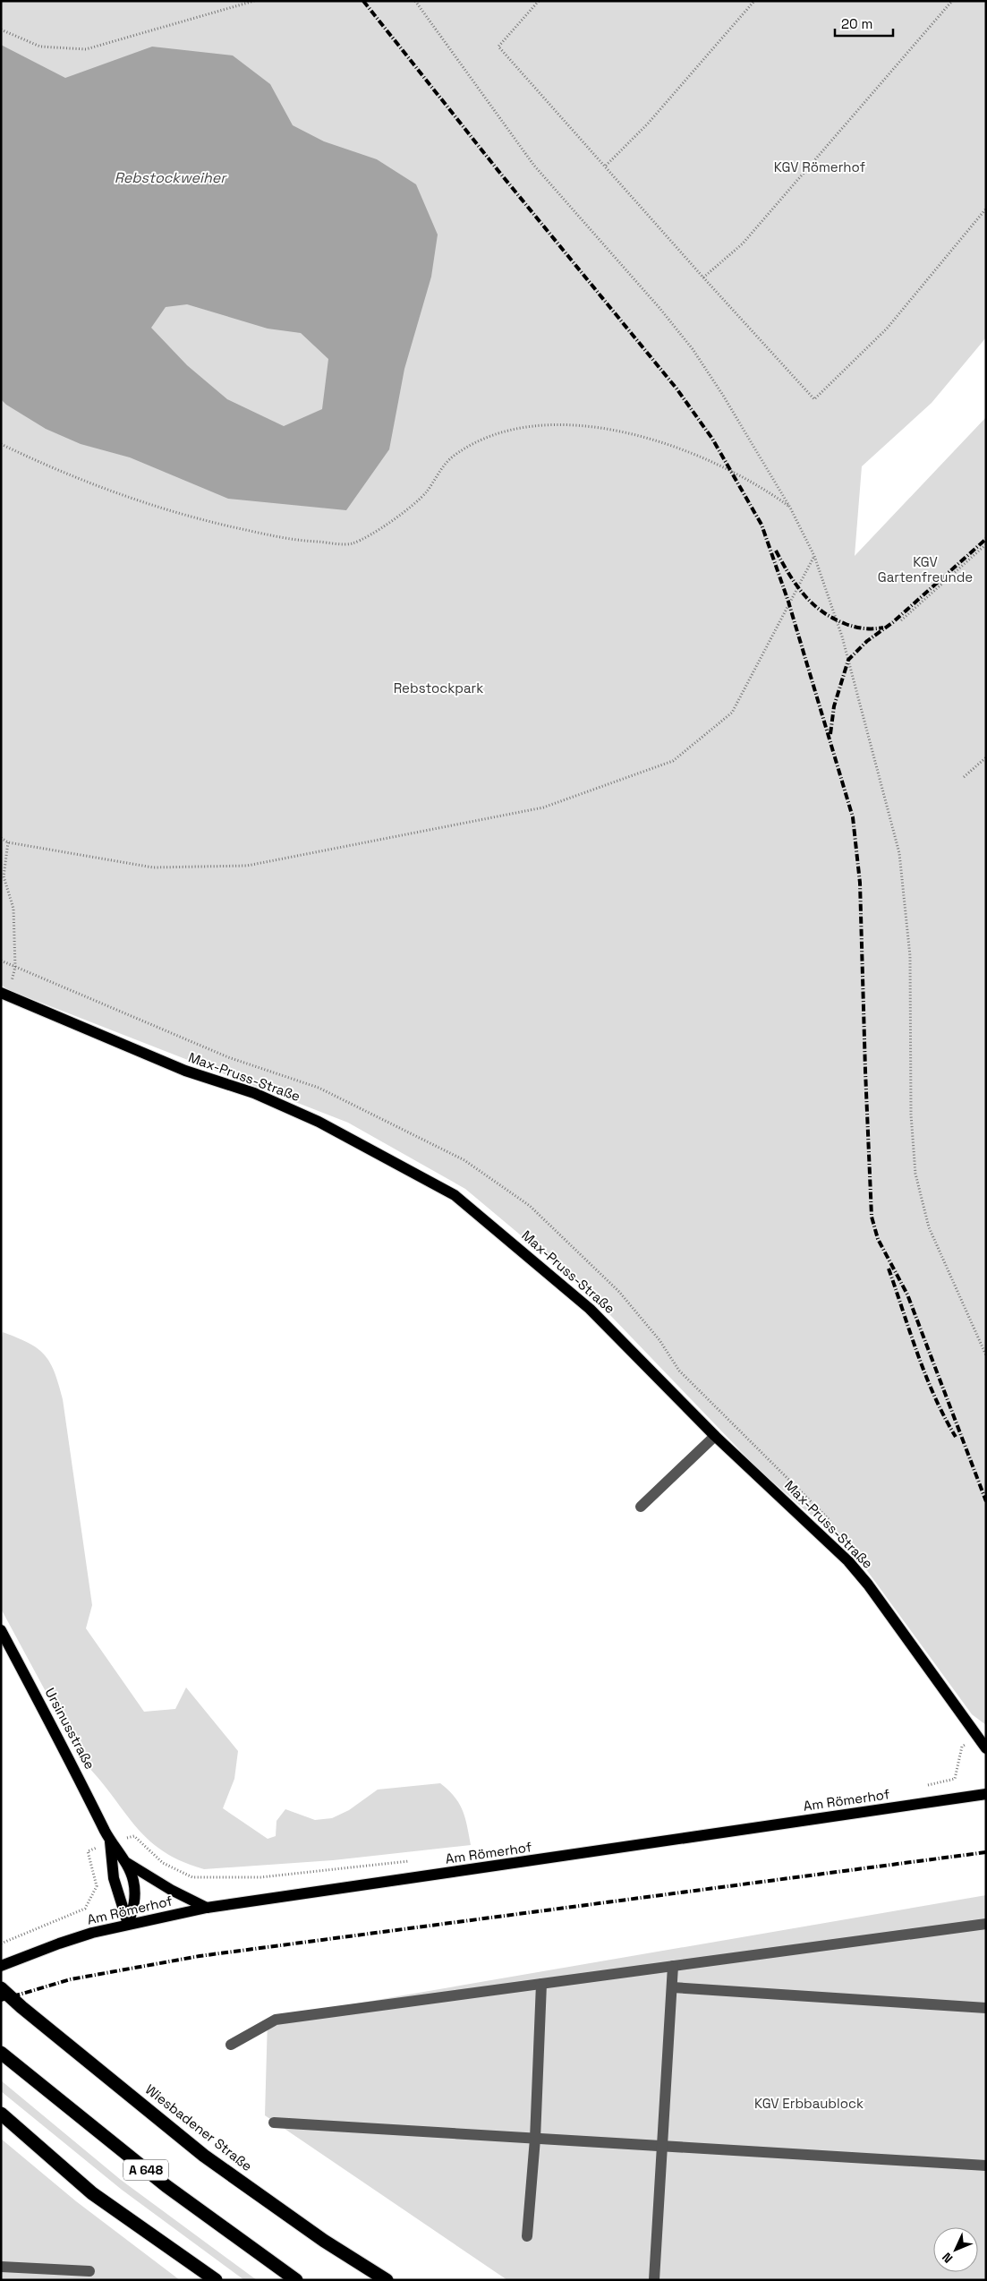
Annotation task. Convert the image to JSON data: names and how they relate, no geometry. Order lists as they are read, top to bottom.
{
  "streets": {
    "highway": ["Wiesbadener Straße", "A 648"],
    "main road": ["Max-Pruss-Straße", "Ursinusstraße", "Am Römerhof"]
  },
  "crossings": [
    ["Ursinusstraße", "Am Römerhof"]
  ],
  "water": ["Rebstockweiher"],
  "parks": [
    "KGV Römerhof",
    "KGV Gartenfreunde",
    "Rebstockpark",
    "KGV Erbbaublock"
  ],
  "scale_bar": "20 m",
  "north": "bottom left"
}
